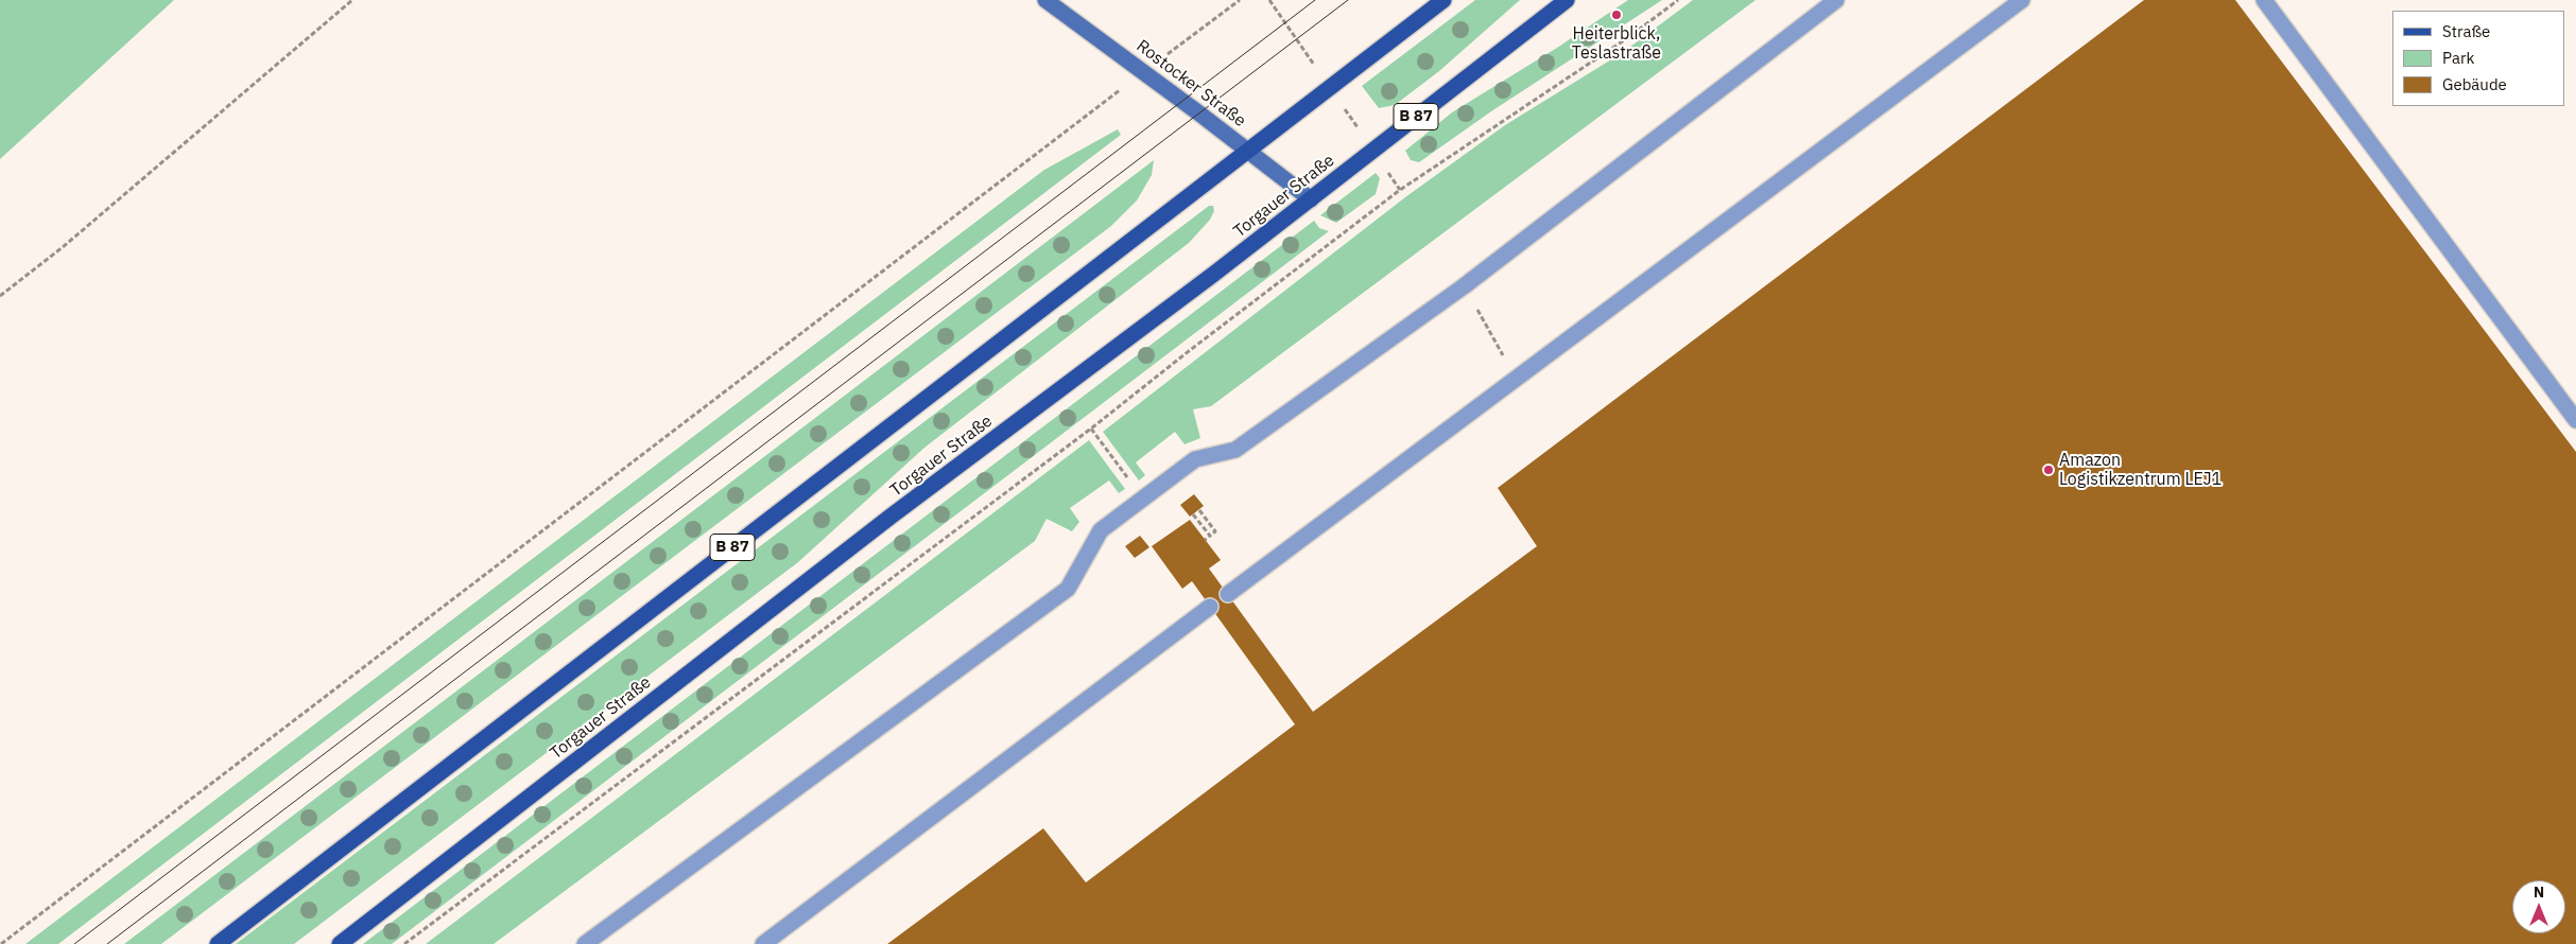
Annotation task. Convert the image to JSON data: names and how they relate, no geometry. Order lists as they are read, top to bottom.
{
  "streets": {
    "main road": ["Rostocker Straße", "B 87", "Torgauer Straße"]
  },
  "crossings": [
    ["Rostocker Straße", "B 87"],
    ["Rostocker Straße", "Torgauer Straße"]
  ],
  "places": ["Heiterblick, Teslastraße", "Amazon Logistikzentrum LEJ1"],
  "legend": ["Straße", "Park", "Gebäude"],
  "north": "top"
}
